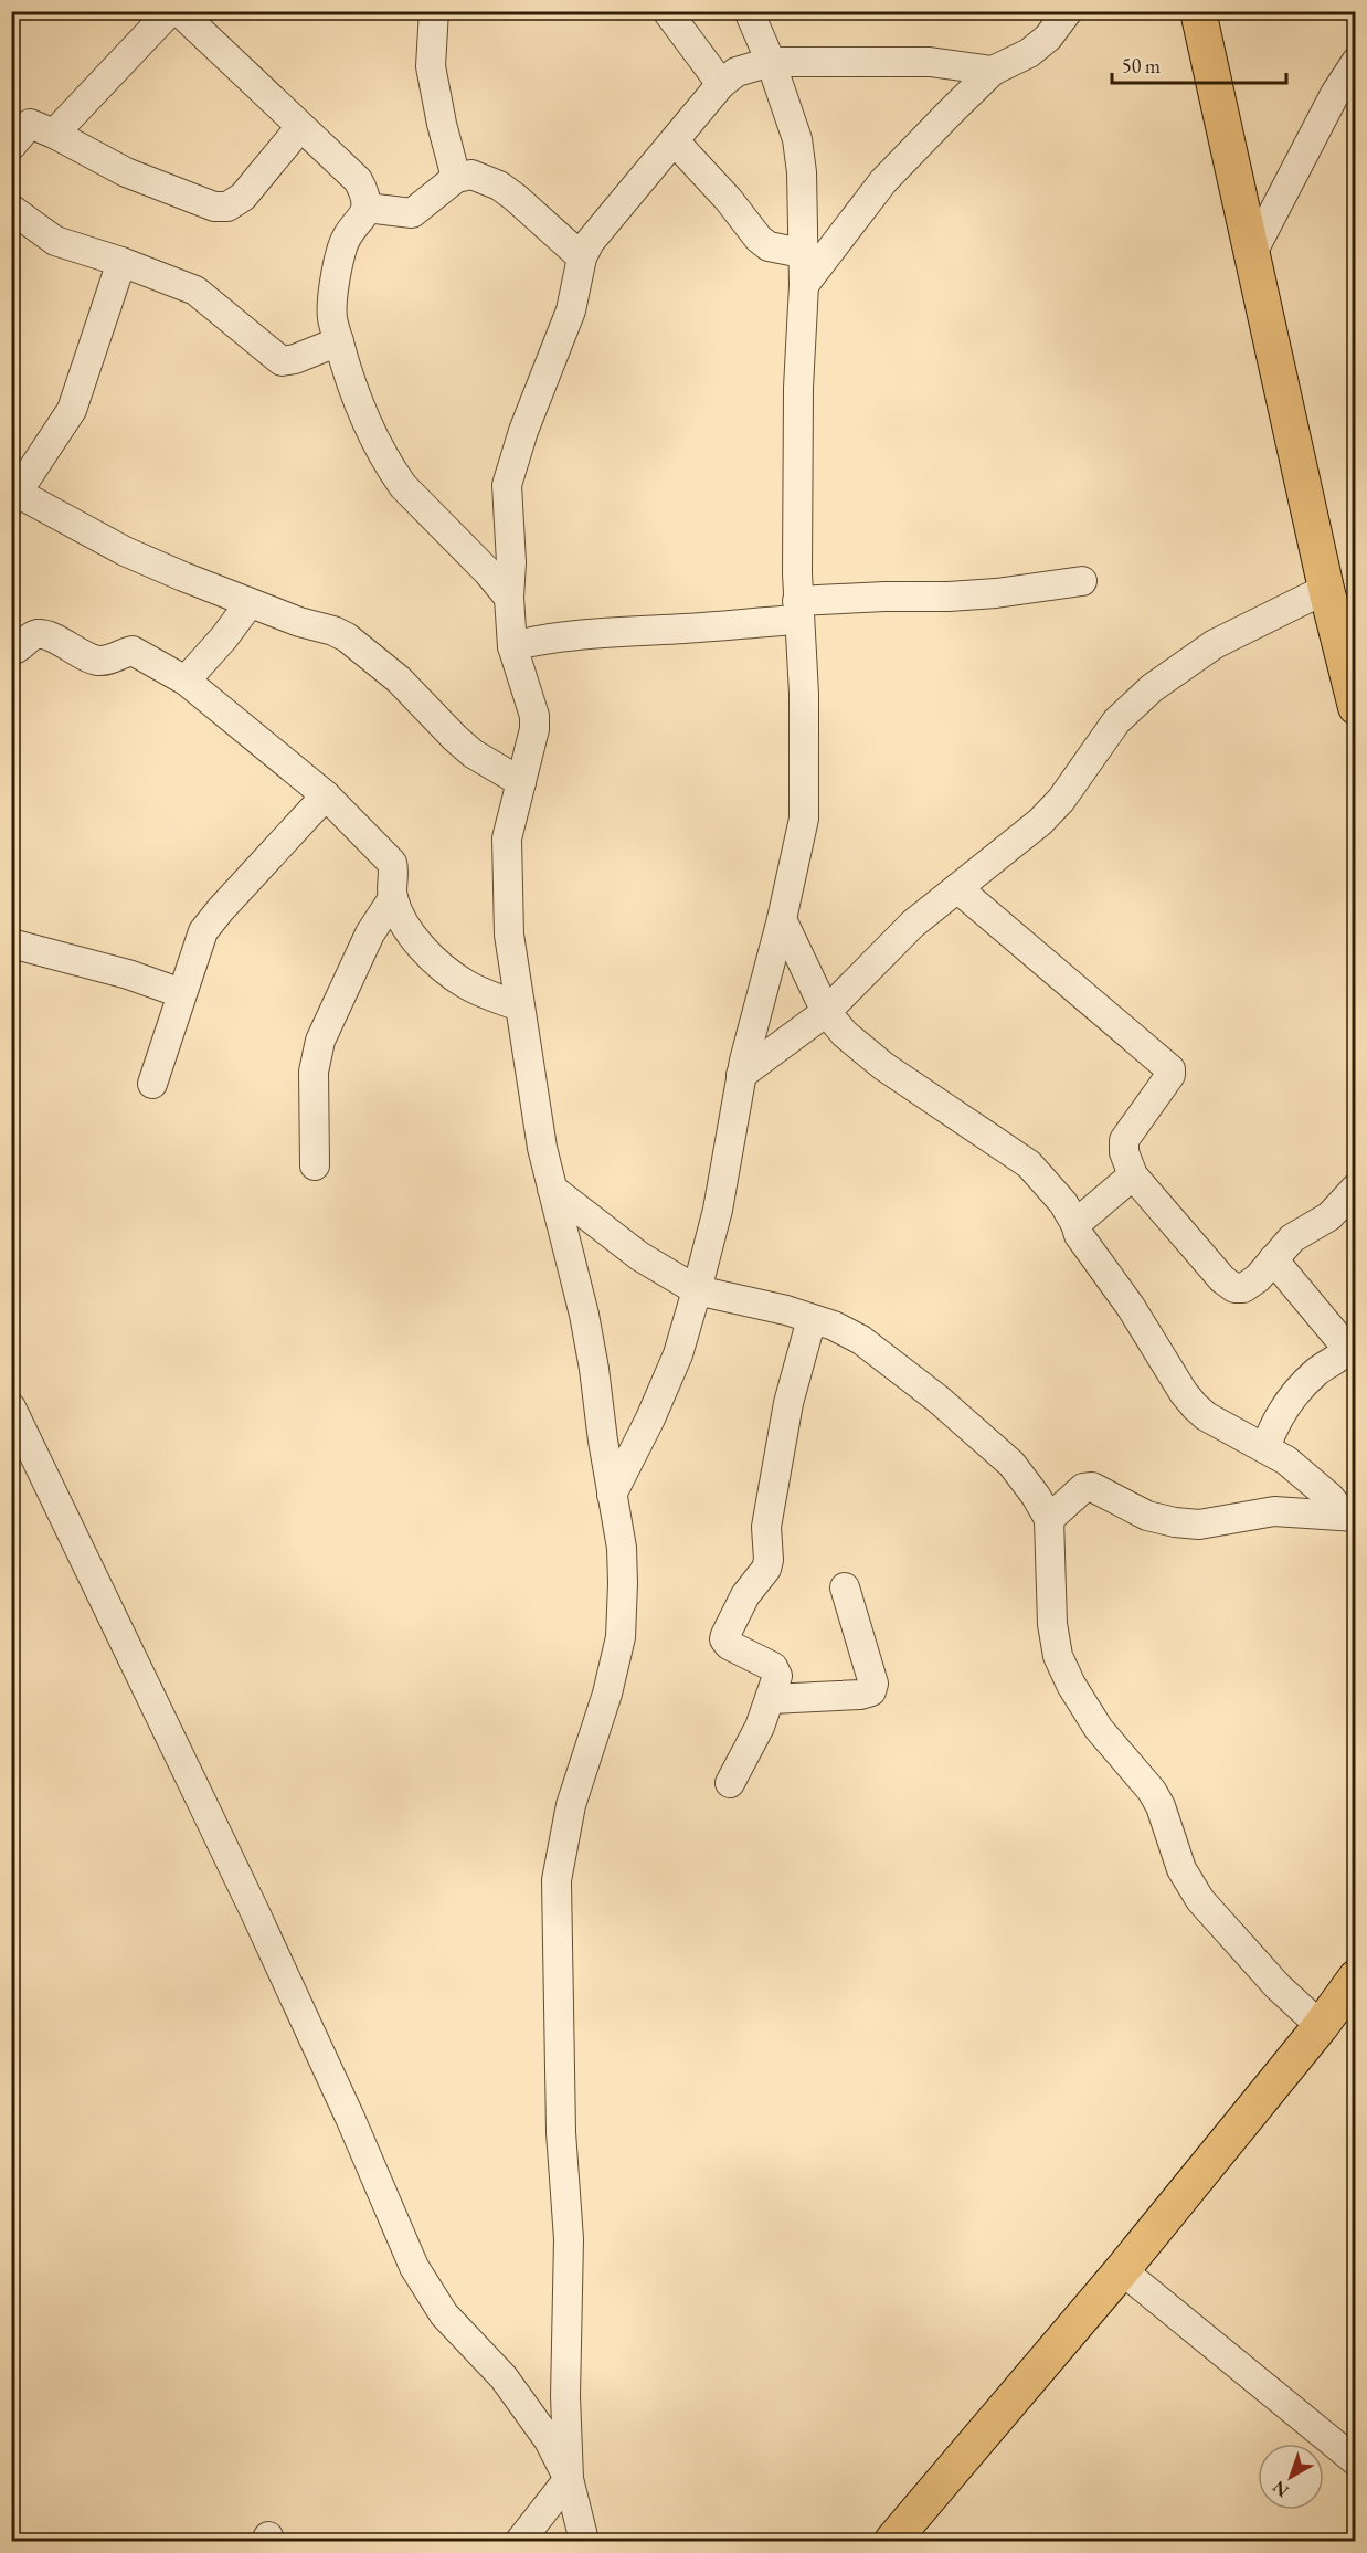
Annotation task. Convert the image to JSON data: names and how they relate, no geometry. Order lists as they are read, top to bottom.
{
  "scale_bar": "50 m",
  "north": "bottom left"
}
